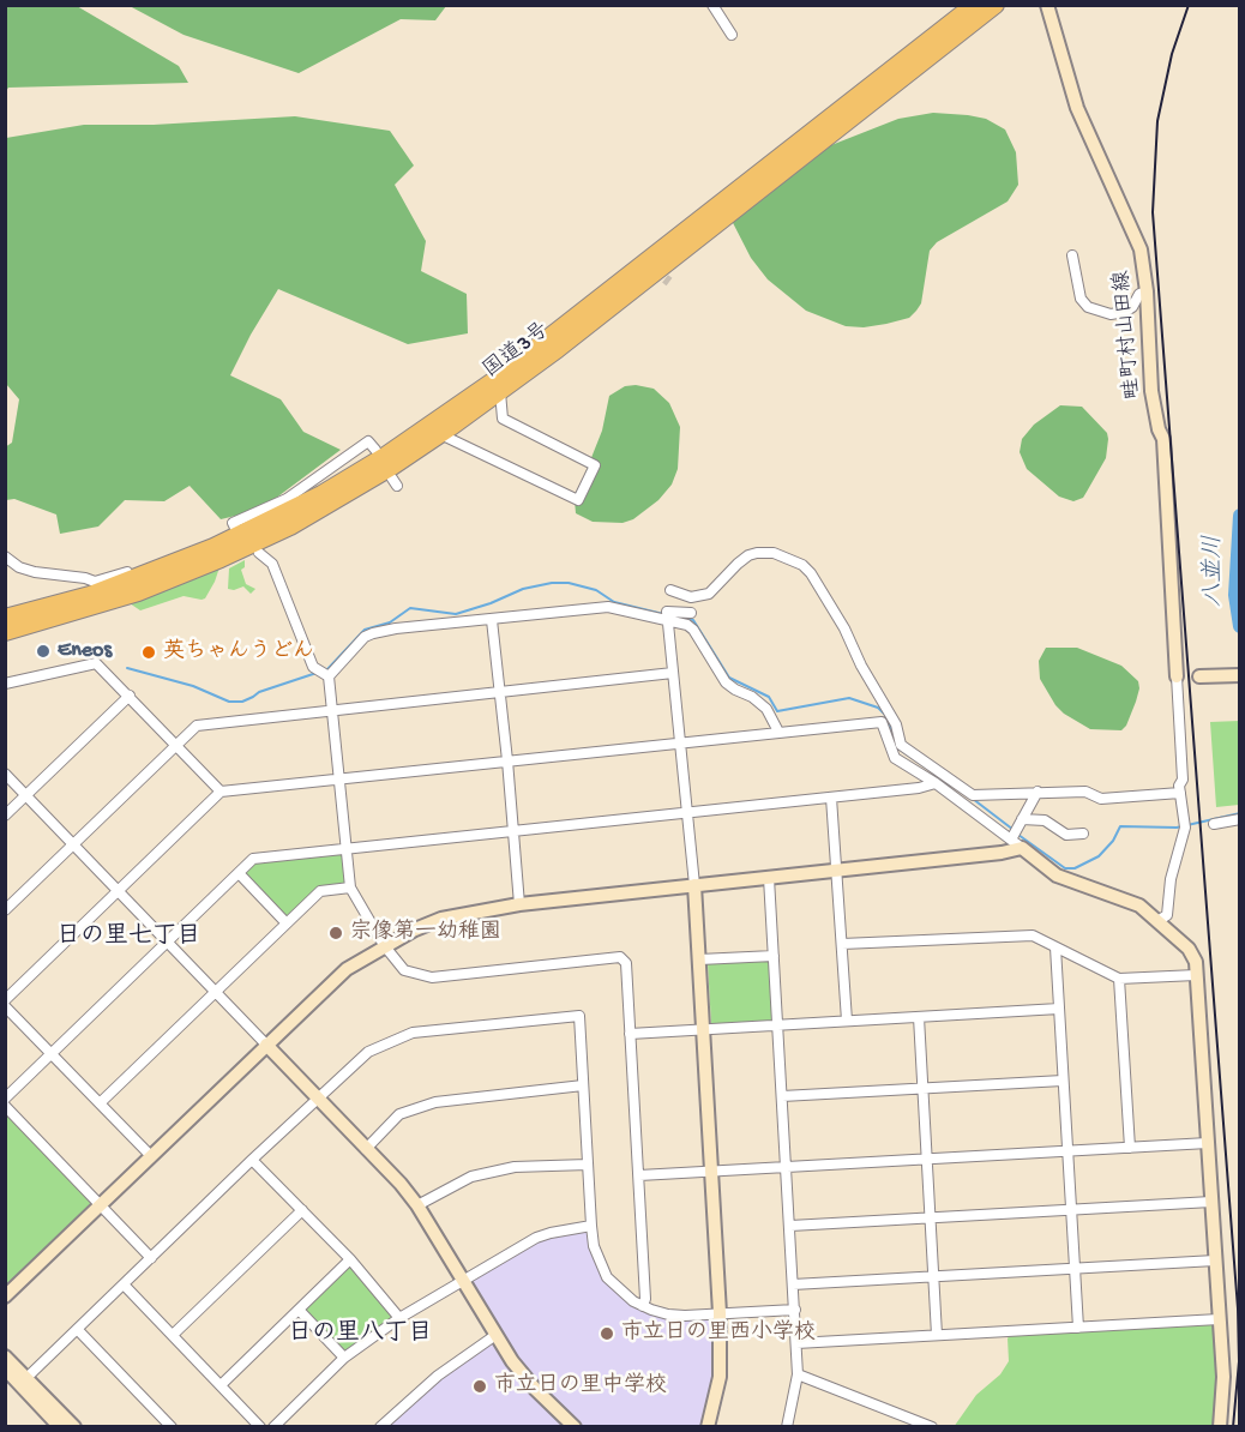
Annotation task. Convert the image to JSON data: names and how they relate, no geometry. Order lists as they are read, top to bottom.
{
  "streets": {
    "highway": ["国道3号"],
    "street": ["畦町村山田線"]
  },
  "districts": ["日の里七丁目", "日の里八丁目"],
  "water": ["八並川"],
  "places": [
    "Eneos",
    "英ちゃんうどん",
    "宗像第一幼稚園",
    "市立日の里西小学校",
    "市立日の里中学校"
  ]
}
